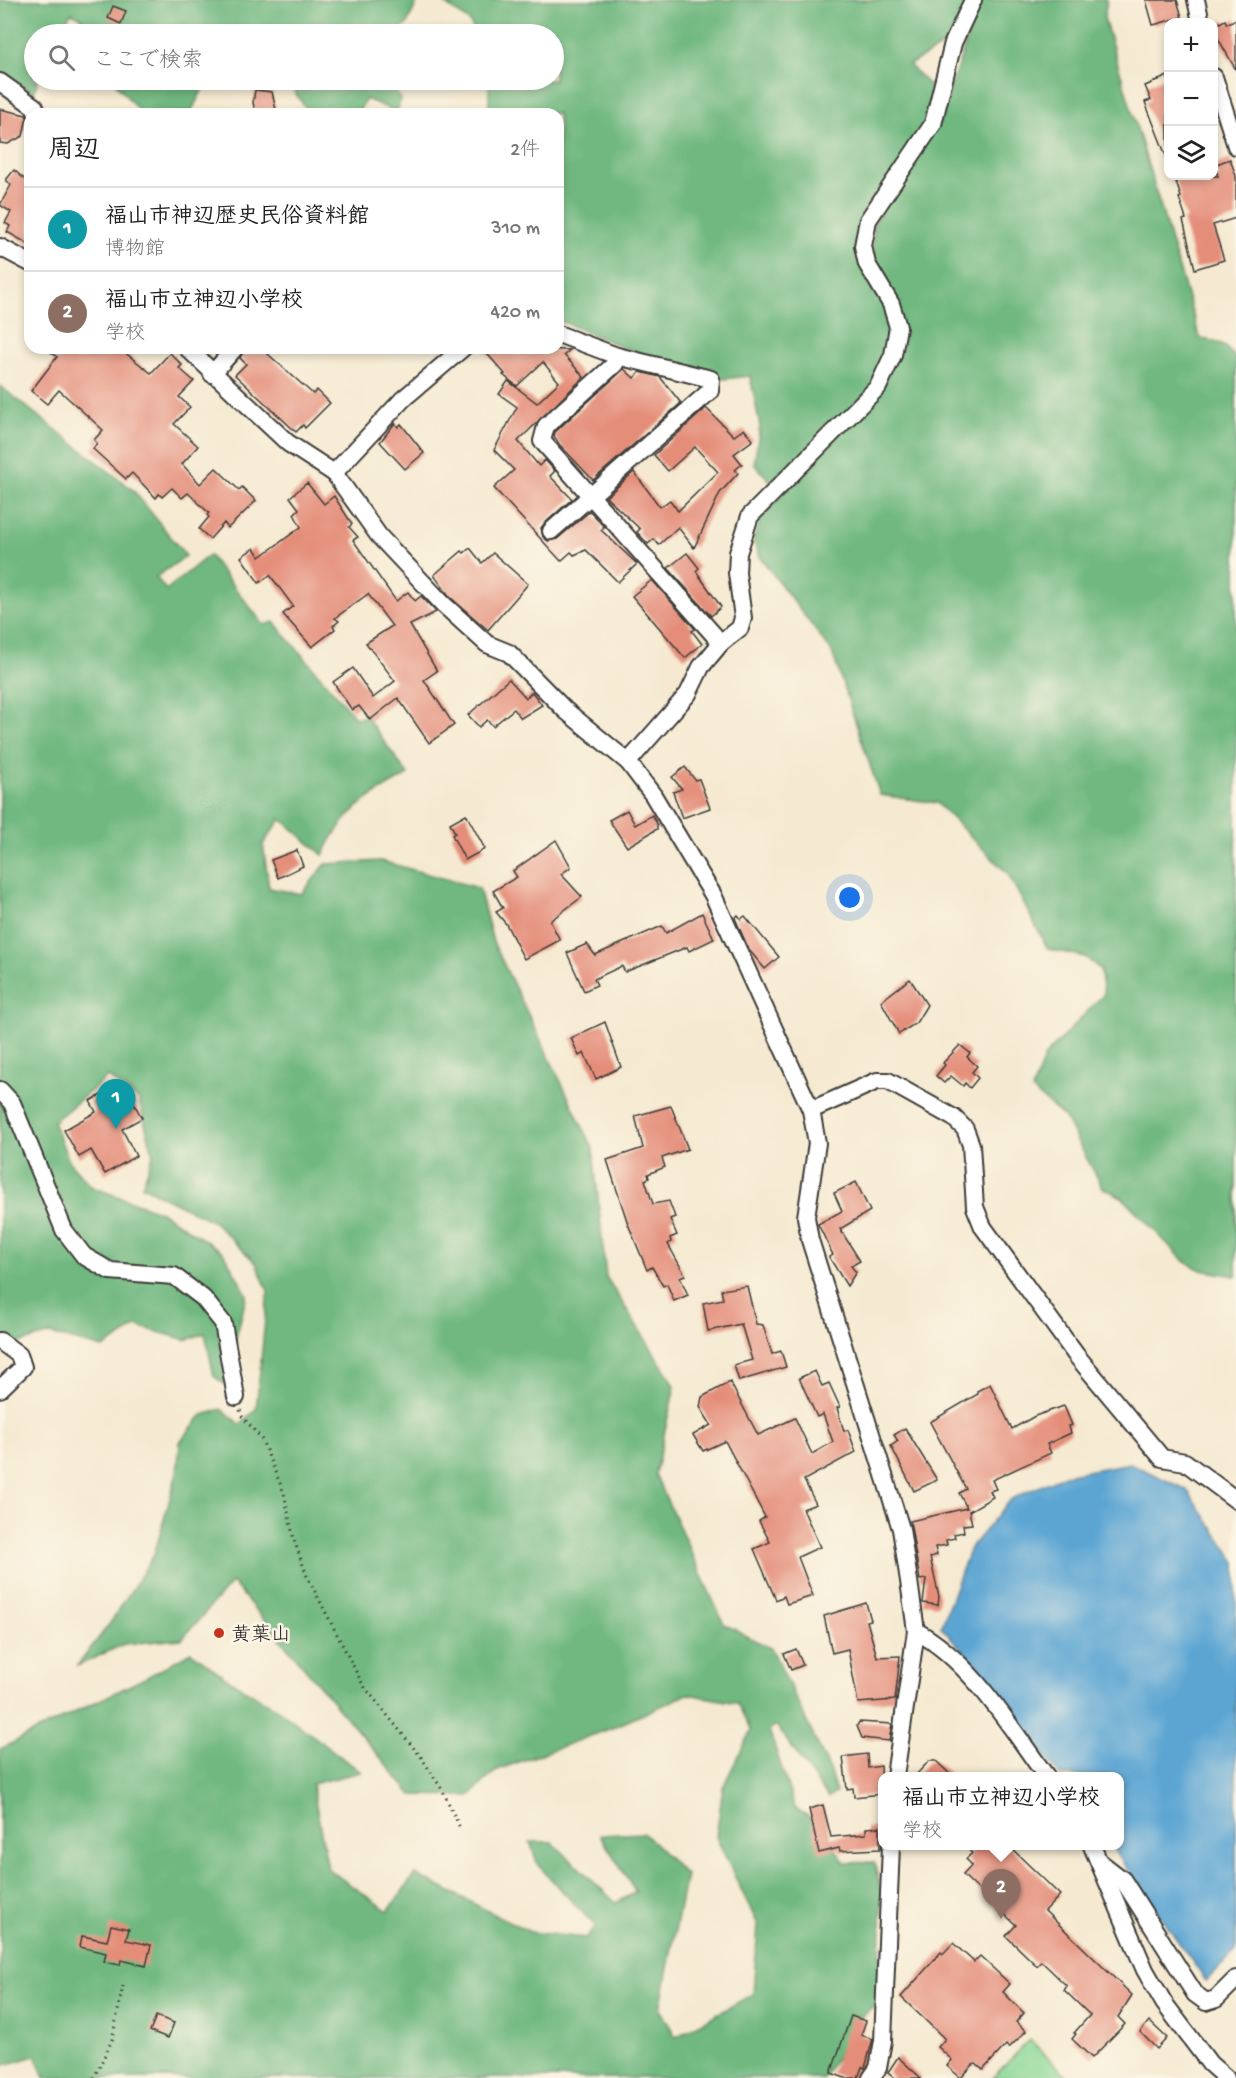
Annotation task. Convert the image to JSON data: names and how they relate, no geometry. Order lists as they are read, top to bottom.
{
  "places": ["黄葉山"],
  "page": {
    "map_buttons": ["+", "−"],
    "search": "ここで検索",
    "heading": ["周辺", "2件"],
    "list": [
      {
        "mark": "1",
        "name": "福山市神辺歴史民俗資料館",
        "note": "博物館",
        "value": "310 m"
      },
      {
        "mark": "2",
        "name": "福山市立神辺小学校",
        "note": "学校",
        "value": "420 m"
      }
    ],
    "pins": ["1", "2"],
    "popup": ["福山市立神辺小学校", "学校"]
  }
}
